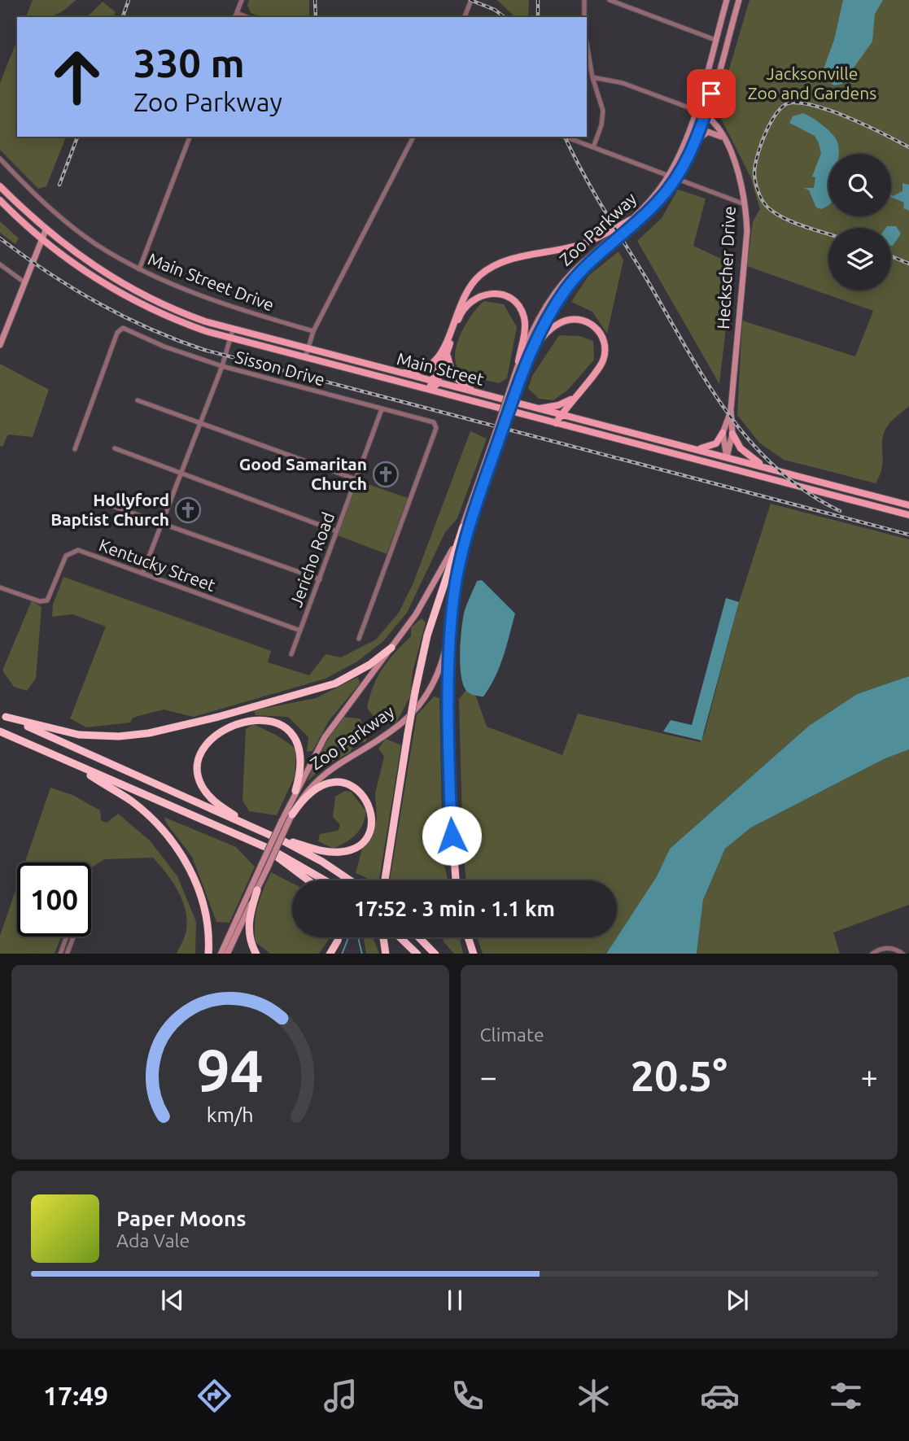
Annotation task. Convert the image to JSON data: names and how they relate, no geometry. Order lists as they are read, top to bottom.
{
  "streets": {
    "main road": ["Zoo Parkway", "Heckscher Drive", "Main Street"],
    "street": [
      "Main Street Drive",
      "Sisson Drive",
      "Jericho Road",
      "Kentucky Street"
    ]
  },
  "crossings": [
    ["Zoo Parkway", "Heckscher Drive"],
    ["Heckscher Drive", "Main Street"],
    ["Sisson Drive", "Jericho Road"],
    ["Jericho Road", "Kentucky Street"]
  ],
  "parks": ["Jacksonville Zoo and Gardens"],
  "places": {
    "church": ["Good Samaritan Church", "Hollyford Baptist Church"]
  },
  "page": {
    "turn": ["330 m", "Zoo Parkway"],
    "limit": "100",
    "trip": "17:52 · 3 min · 1.1 km",
    "tile": "Climate",
    "heat": ["−", "20.5°", "+"],
    "song": ["Paper Moons", "Ada Vale"],
    "tabs": "17:49",
    "gauge": ["94", "km/h"]
  }
}
